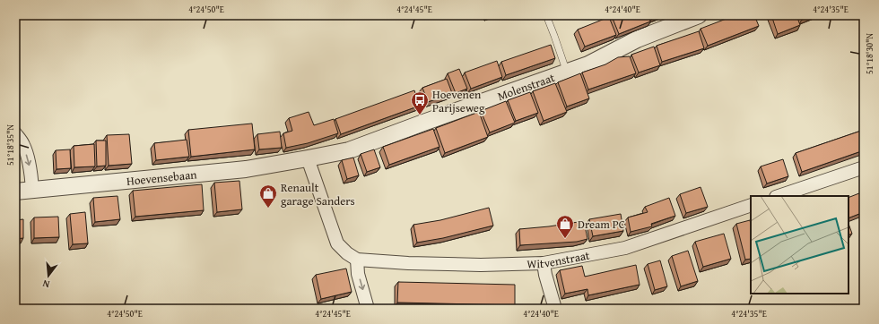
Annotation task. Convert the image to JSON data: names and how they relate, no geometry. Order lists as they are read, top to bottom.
{
  "streets": {
    "street": ["Molenstraat", "Hoevensebaan", "Witvenstraat"]
  },
  "crossings": [
    ["Molenstraat", "Hoevensebaan"]
  ],
  "places": {
    "bus stop": ["Hoevenen Parijseweg"],
    "shop": ["Renault garage Sanders", "Dream PC"]
  },
  "north": "bottom",
  "coordinates": [
    "4°24'50\"E",
    "4°24'45\"E",
    "4°24'40\"E",
    "4°24'35\"E",
    "51°18'30\"N",
    "51°18'35\"N"
  ]
}
